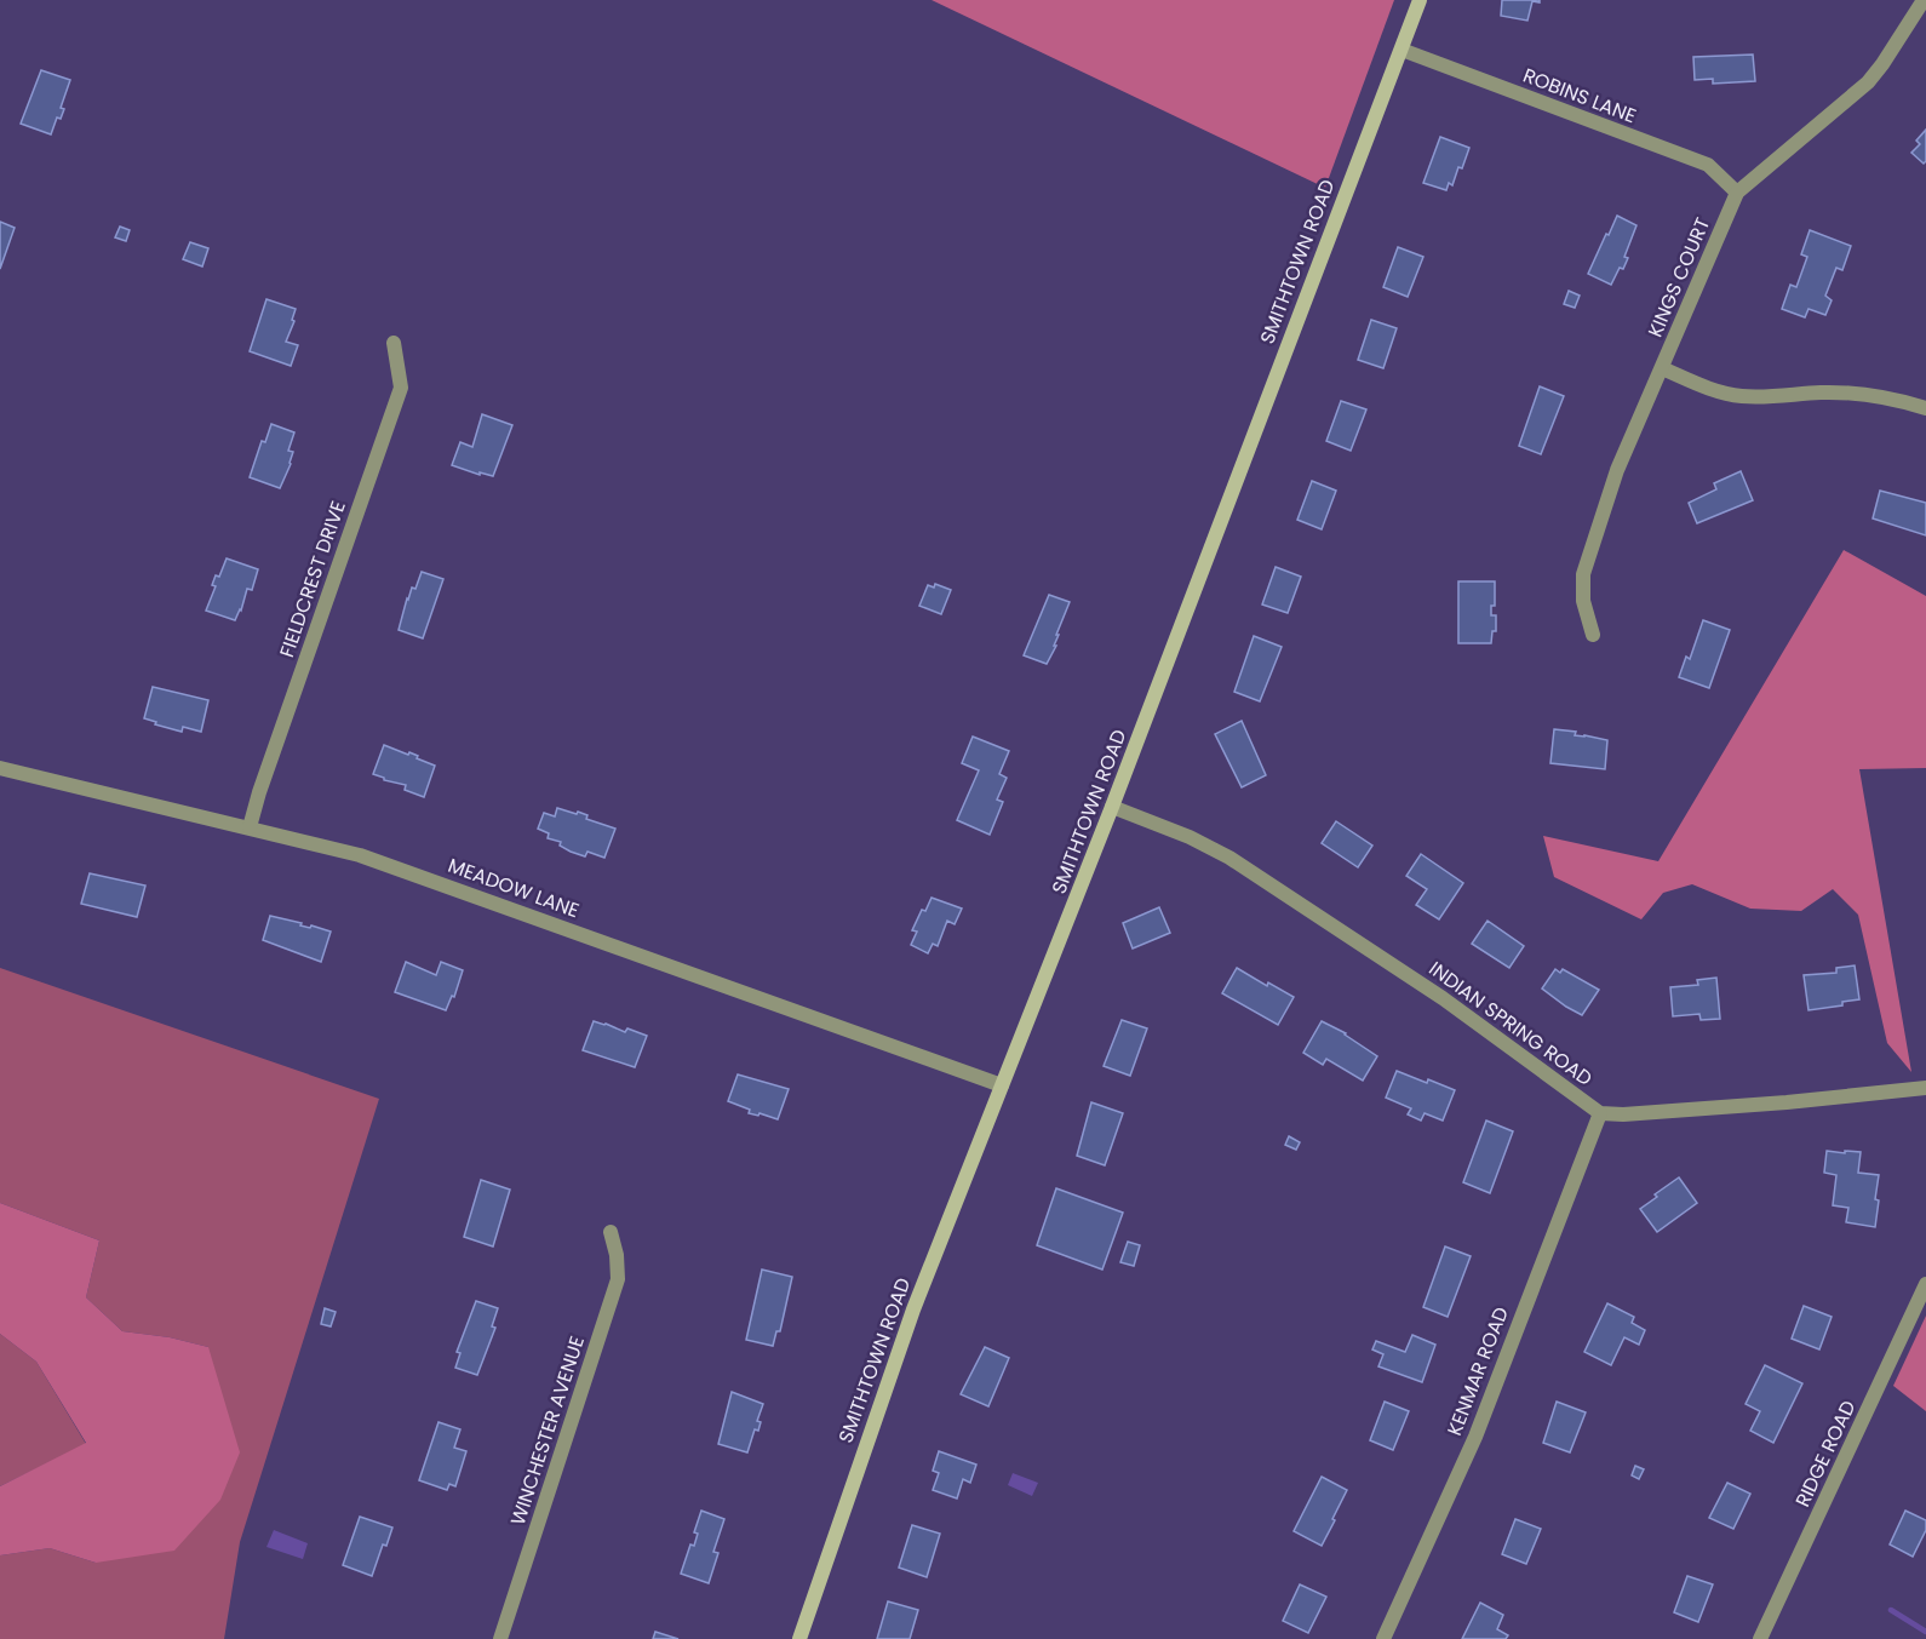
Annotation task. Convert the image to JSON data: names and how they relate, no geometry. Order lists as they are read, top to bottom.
{
  "streets": {
    "street": [
      "ROBINS LANE",
      "SMITHTOWN ROAD",
      "KINGS COURT",
      "FIELDCREST DRIVE",
      "MEADOW LANE",
      "INDIAN SPRING ROAD",
      "KENMAR ROAD",
      "WINCHESTER AVENUE",
      "RIDGE ROAD"
    ]
  },
  "crossings": [
    ["ROBINS LANE", "SMITHTOWN ROAD"],
    ["ROBINS LANE", "KINGS COURT"],
    ["SMITHTOWN ROAD", "MEADOW LANE"],
    ["SMITHTOWN ROAD", "INDIAN SPRING ROAD"],
    ["FIELDCREST DRIVE", "MEADOW LANE"],
    ["INDIAN SPRING ROAD", "KENMAR ROAD"]
  ]
}
